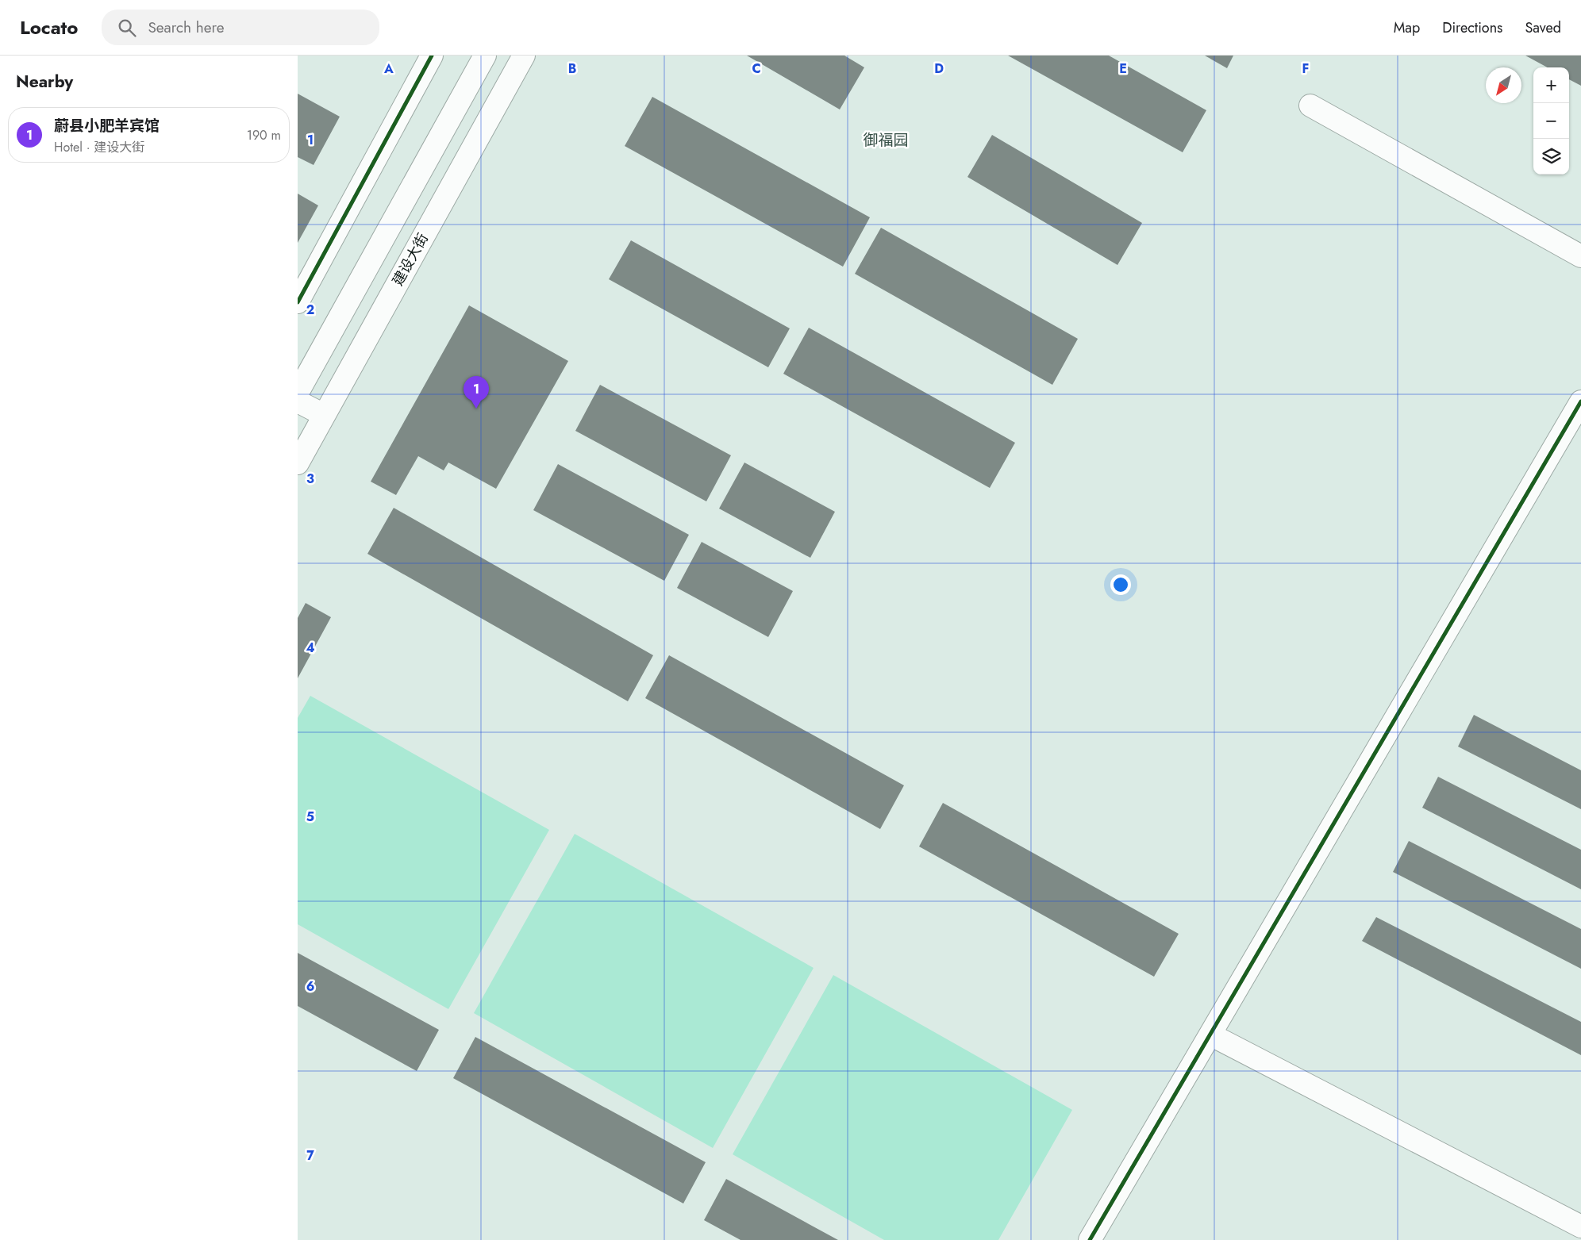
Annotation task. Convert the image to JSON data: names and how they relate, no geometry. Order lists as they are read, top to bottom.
{
  "streets": {
    "street": ["建设大街"]
  },
  "districts": ["御福园"],
  "north": "bottom left",
  "page": {
    "header": "Locato",
    "search": "Search here",
    "nav": ["Map", "Directions", "Saved"],
    "heading": "Nearby",
    "map_buttons": ["+", "−"],
    "list": [
      {
        "mark": "1",
        "name": "蔚县小肥羊宾馆",
        "note": "Hotel · 建设大街",
        "value": "190 m"
      }
    ],
    "pins": "1"
  },
  "grid": {
    "columns": [
      "A",
      "B",
      "C",
      "D",
      "E",
      "F"
    ],
    "rows": [
      "1",
      "2",
      "3",
      "4",
      "5",
      "6",
      "7"
    ]
  }
}
